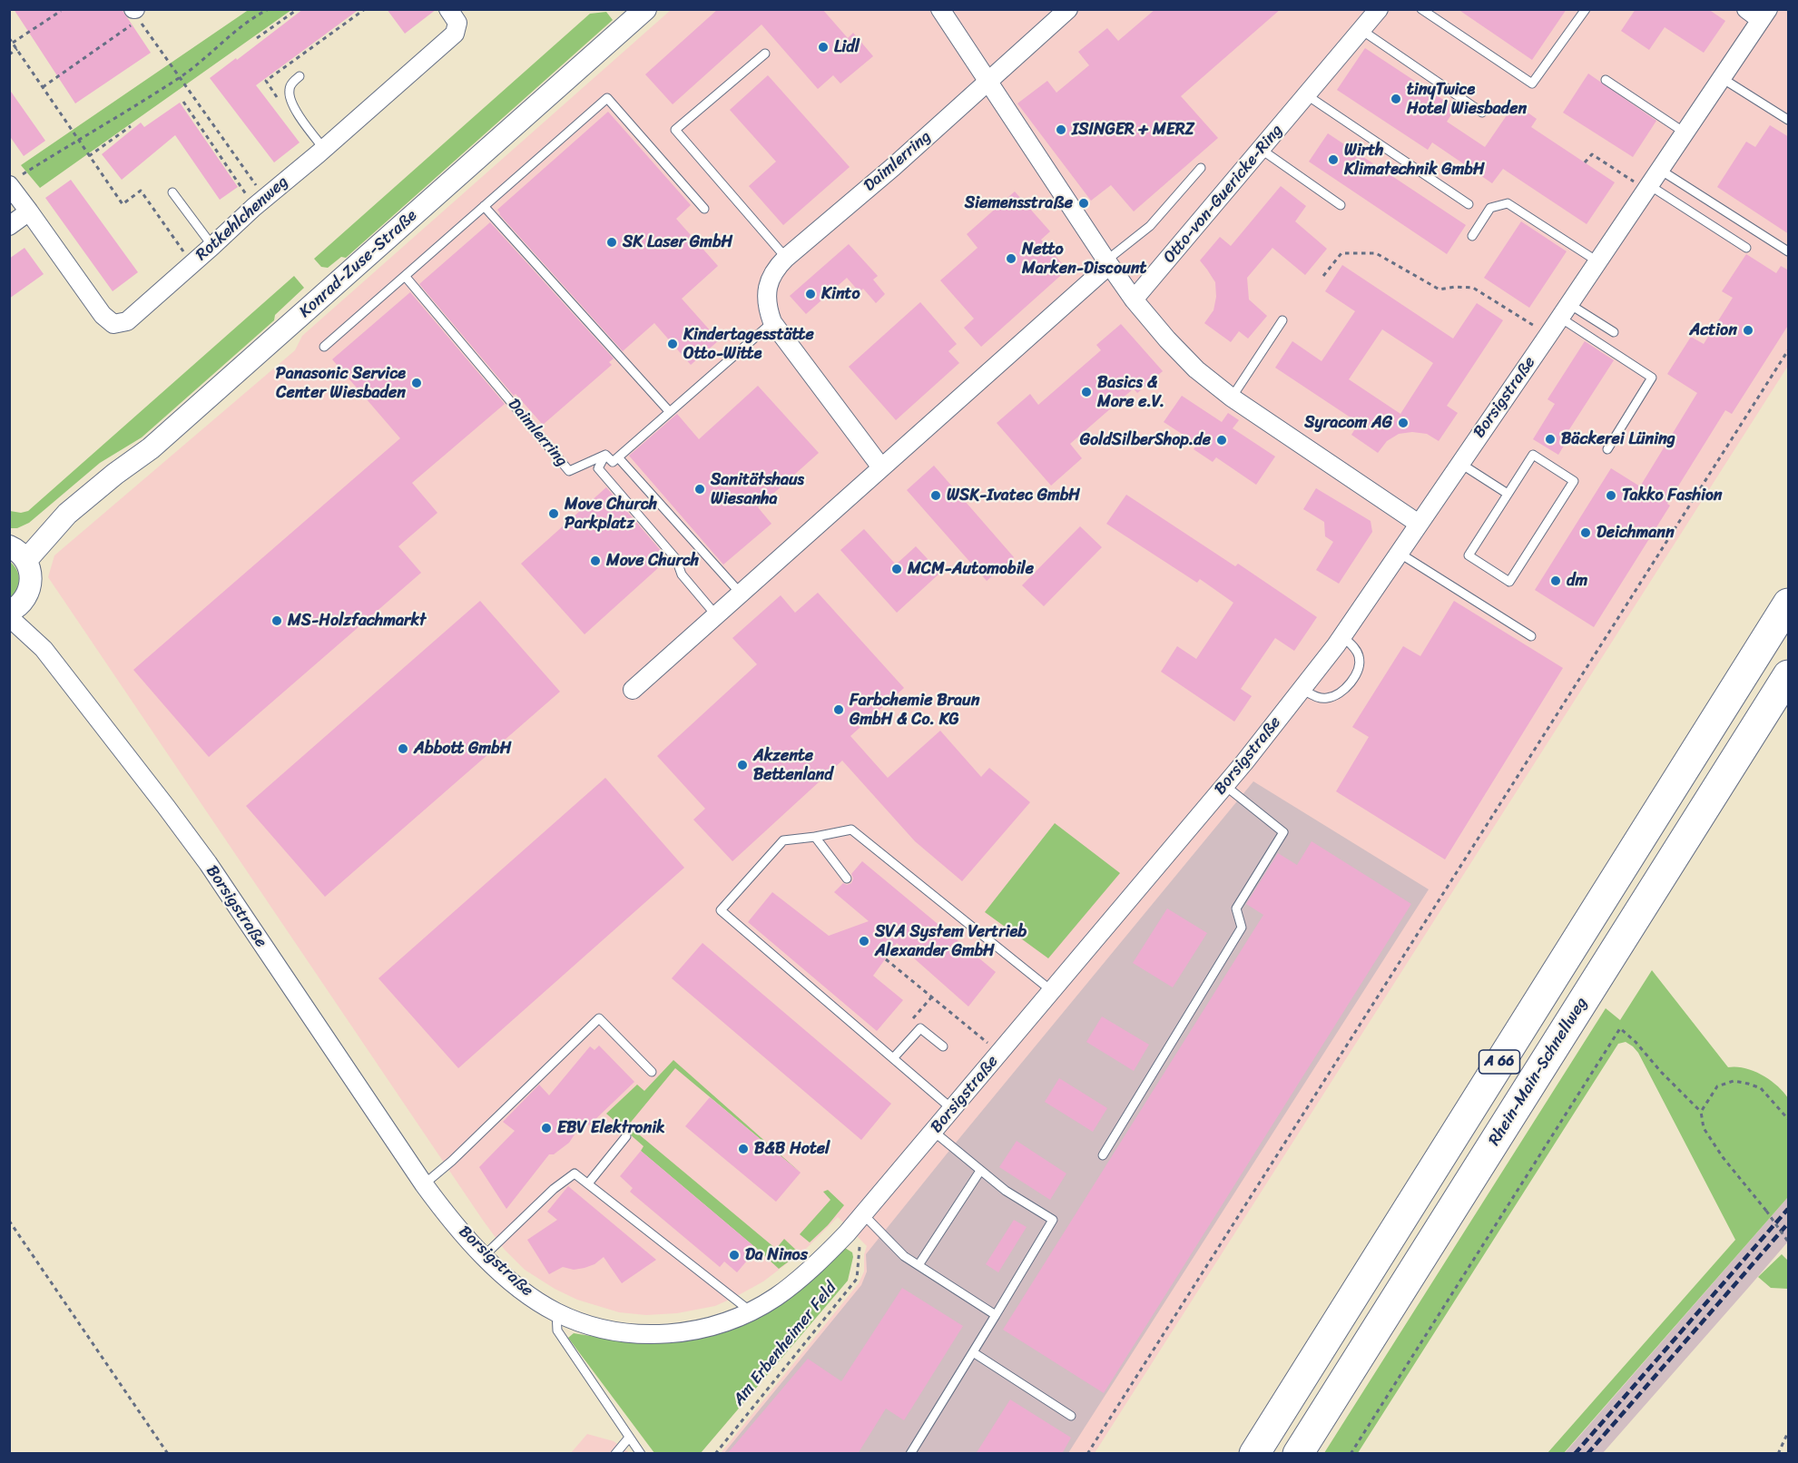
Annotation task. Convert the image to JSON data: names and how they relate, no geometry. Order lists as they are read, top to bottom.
{
  "streets": {
    "highway": ["A 66", "Rhein-Main-Schnellweg"],
    "street": [
      "Daimlerring",
      "Otto-von-Guericke-Ring",
      "Rotkehlchenweg",
      "Konrad-Zuse-Straße",
      "Borsigstraße"
    ],
    "path": ["Am Erbenheimer Feld"]
  },
  "places": [
    "Lidl",
    "tinyTwice Hotel Wiesbaden",
    "ISINGER + MERZ",
    "Wirth Klimatechnik GmbH",
    "Siemensstraße",
    "SK Laser GmbH",
    "Netto Marken-Discount",
    "Kinto",
    "Action",
    "Kindertagesstätte Otto-Witte",
    "Panasonic Service Center Wiesbaden",
    "Basics & More e.V.",
    "Syracom AG",
    "Bäckerei Lüning",
    "GoldSilberShop.de",
    "Sanitätshaus Wiesanha",
    "WSK-Ivatec GmbH",
    "Takko Fashion",
    "Move Church Parkplatz",
    "Deichmann",
    "Move Church",
    "MCM-Automobile",
    "dm",
    "MS-Holzfachmarkt",
    "Farbchemie Braun GmbH & Co. KG",
    "Abbott GmbH",
    "Akzente Bettenland",
    "SVA System Vertrieb Alexander GmbH",
    "EBV Elektronik",
    "B&B Hotel",
    "Da Ninos"
  ]
}
